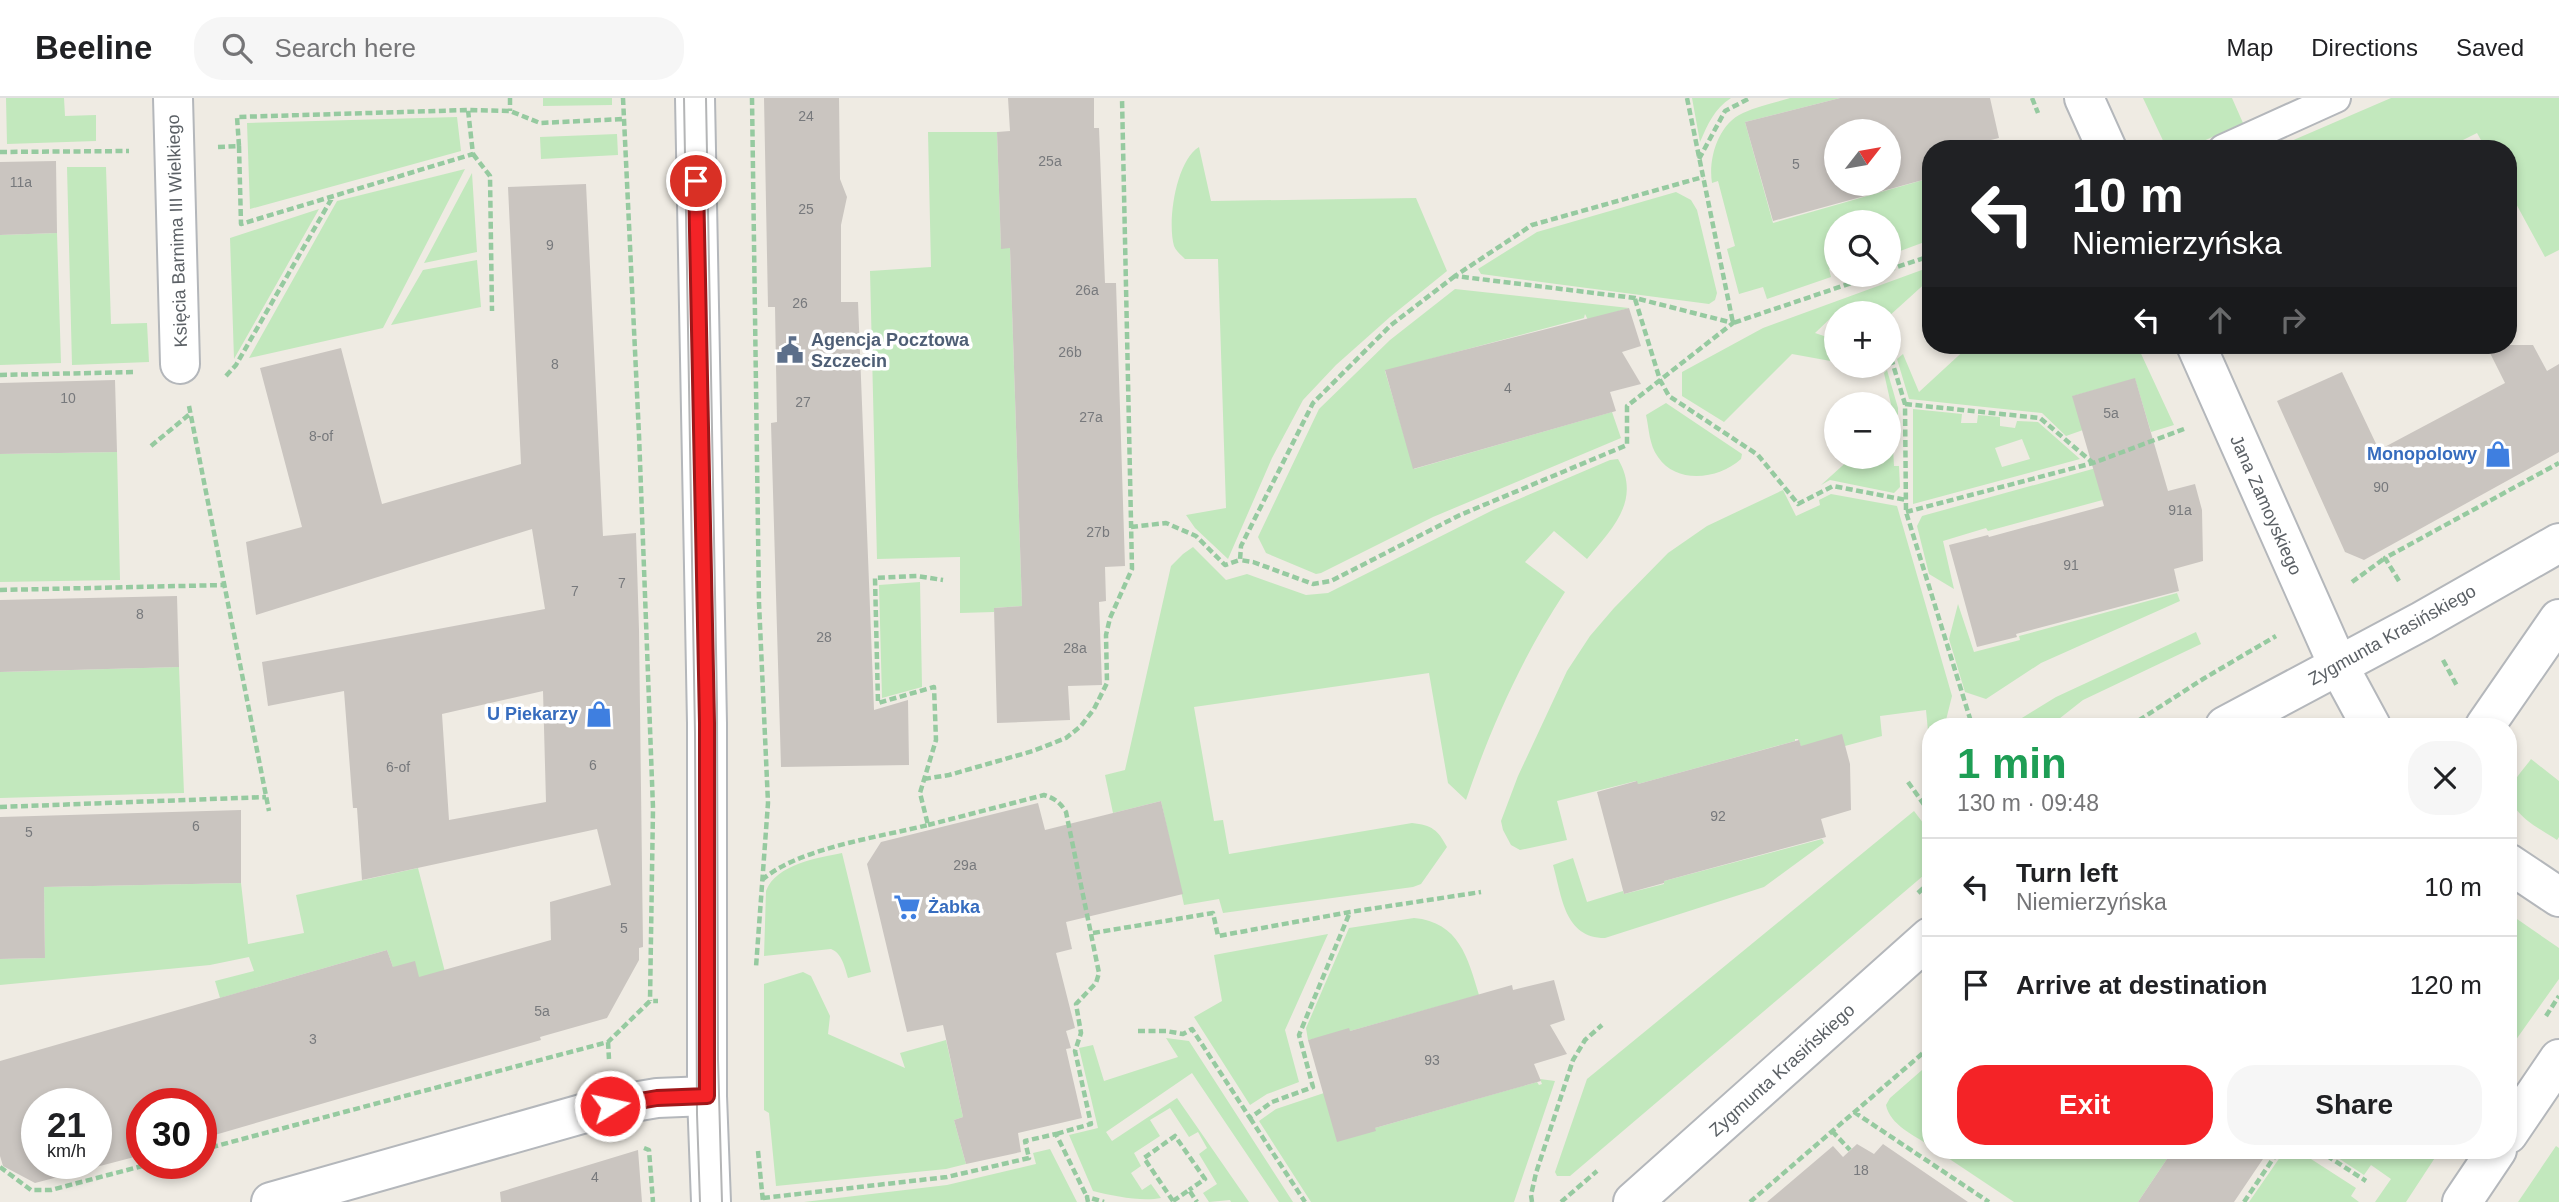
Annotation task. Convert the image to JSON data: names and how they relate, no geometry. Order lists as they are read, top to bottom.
{
  "streets": {
    "street": ["Księcia Barnima III Wielkiego", "Jana Zamoyskiego", "Zygmunta Krasińskiego"]
  },
  "crossings": [
    ["Jana Zamoyskiego", "Zygmunta Krasińskiego"]
  ],
  "places": {
    "public building": ["Agencja Pocztowa Szczecin"],
    "shop": ["Monopolowy", "U Piekarzy"],
    "supermarket": ["Żabka"]
  },
  "house_numbers": [
    "24",
    "25a",
    "5",
    "11a",
    "25",
    "9",
    "26a",
    "26",
    "26b",
    "8",
    "4",
    "10",
    "27",
    "5a",
    "27a",
    "8-of",
    "90",
    "91a",
    "27b",
    "91",
    "7",
    "7",
    "8",
    "28",
    "28a",
    "6",
    "6-of",
    "92",
    "6",
    "5",
    "29a",
    "5",
    "5a",
    "3",
    "93",
    "18",
    "4"
  ],
  "north": "top right",
  "page": {
    "header": "Beeline",
    "search": "Search here",
    "nav": ["Map", "Directions", "Saved"],
    "map_buttons": ["+", "−"],
    "turn": ["10 m", "Niemierzyńska"],
    "heading": ["1 min", "130 m · 09:48"],
    "list": [
      {
        "name": "Turn left",
        "note": "Niemierzyńska",
        "value": "10 m"
      },
      {
        "name": "Arrive at destination",
        "value": "120 m"
      }
    ],
    "buttons": ["Exit", "Share"],
    "speed": "21 km/h",
    "limit": "30"
  }
}
